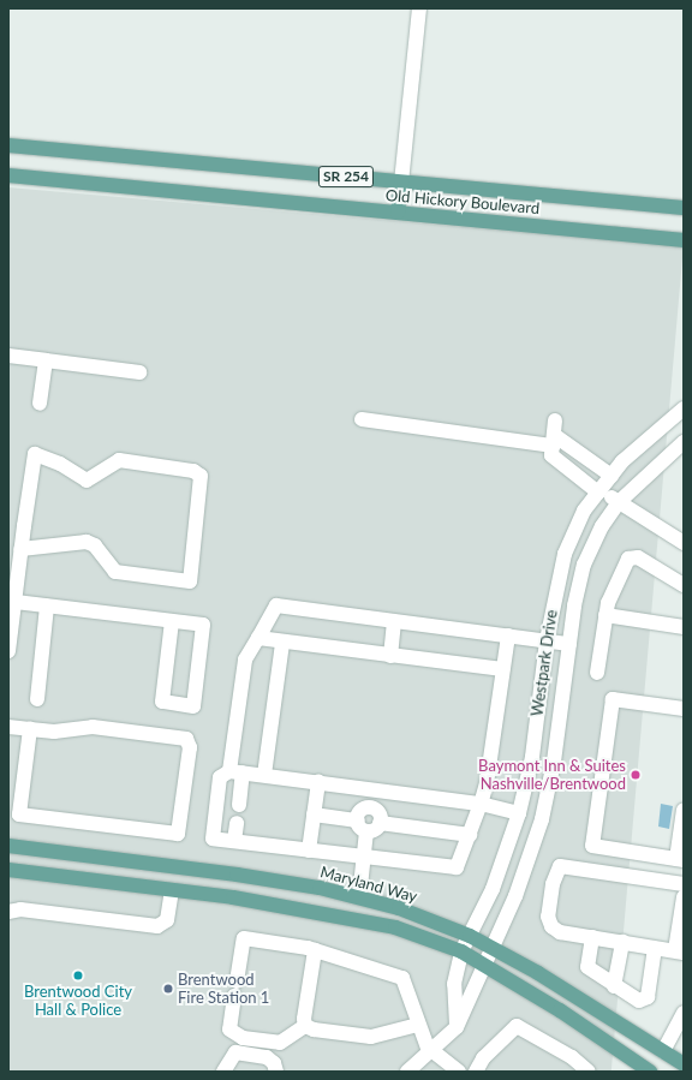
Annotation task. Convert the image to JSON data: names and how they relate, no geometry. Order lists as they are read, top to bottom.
{
  "streets": {
    "main road": ["SR 254", "Old Hickory Boulevard", "Maryland Way"],
    "street": ["Westpark Drive"]
  },
  "crossings": [
    ["Westpark Drive", "Maryland Way"]
  ],
  "places": ["Baymont Inn & Suites Nashville/Brentwood", "Brentwood City Hall & Police", "Brentwood Fire Station 1"]
}
